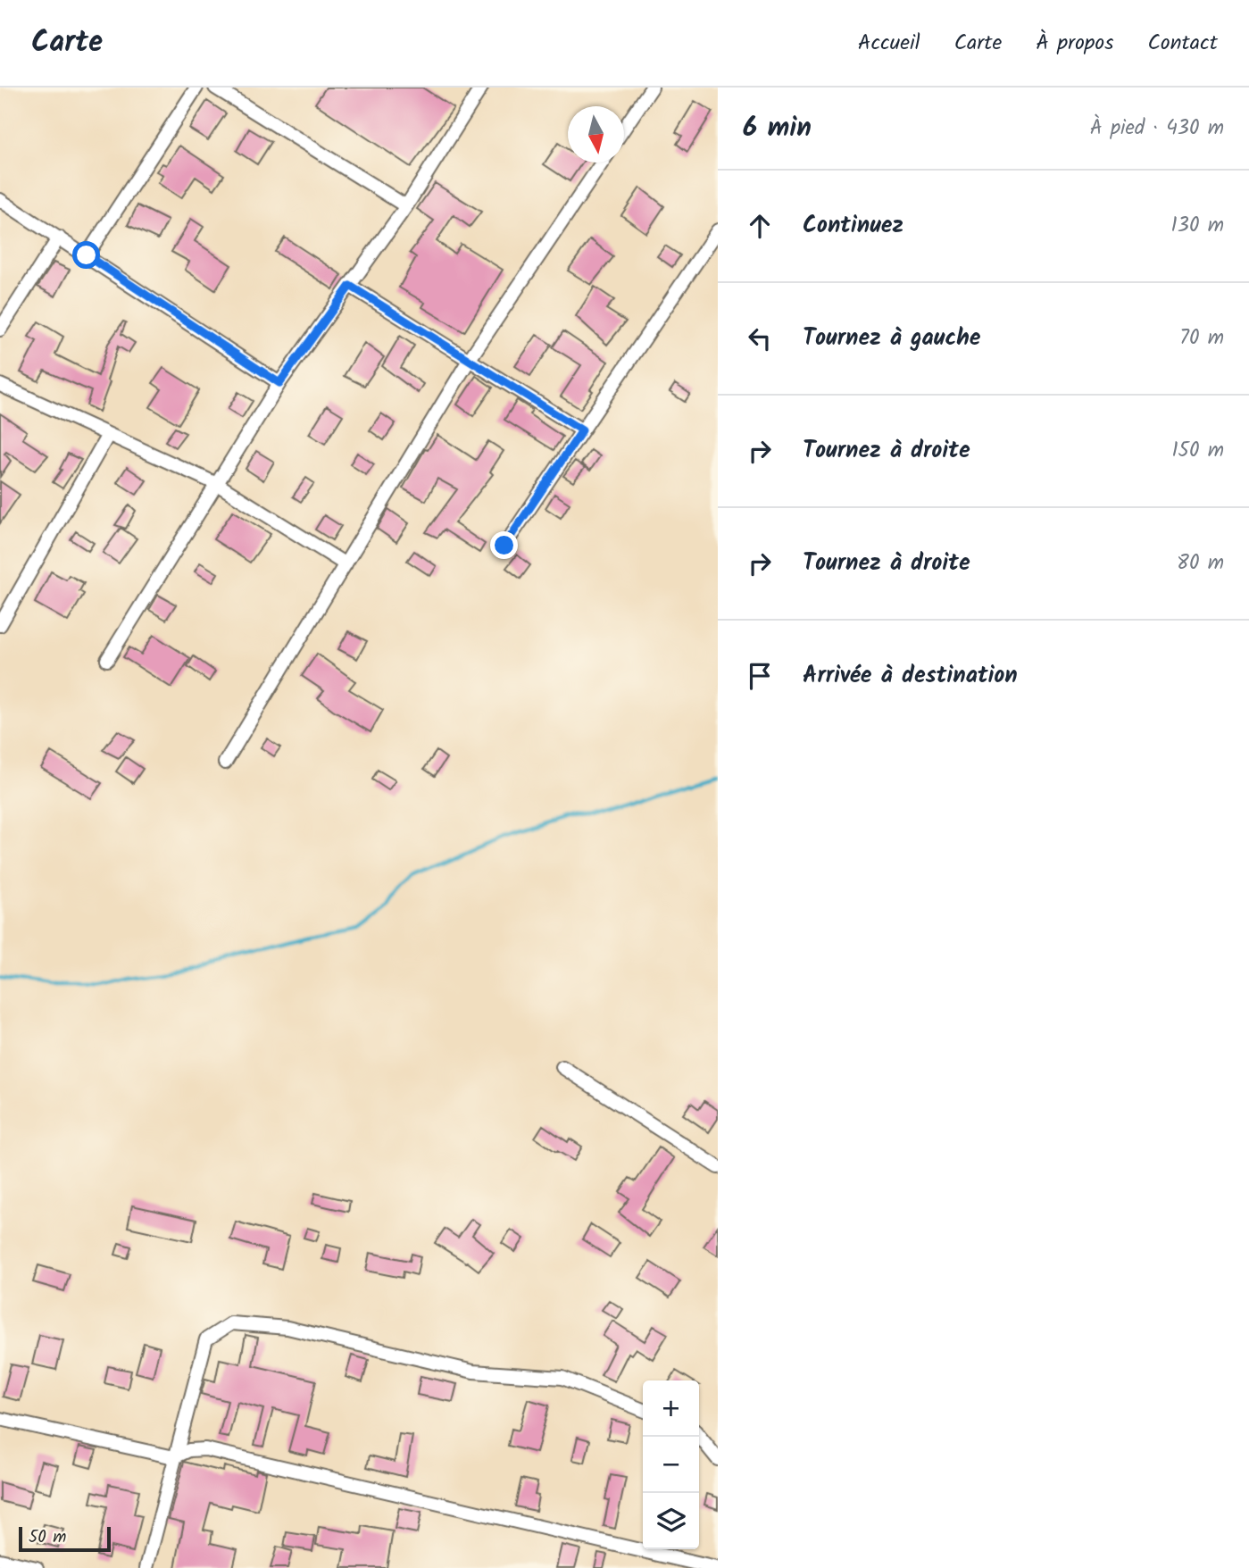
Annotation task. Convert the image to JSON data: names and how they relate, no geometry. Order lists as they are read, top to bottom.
{
  "scale_bar": "50 m",
  "north": "bottom",
  "page": {
    "header": "Carte",
    "nav": [
      "Accueil",
      "Carte",
      "À propos",
      "Contact"
    ],
    "heading": ["6 min", "À pied · 430 m"],
    "list": [
      ["Continuez", "130 m"],
      ["Tournez à gauche", "70 m"],
      ["Tournez à droite", "150 m"],
      ["Tournez à droite", "80 m"],
      "Arrivée à destination"
    ],
    "map_buttons": ["+", "−"],
    "scale": "50 m"
  }
}
